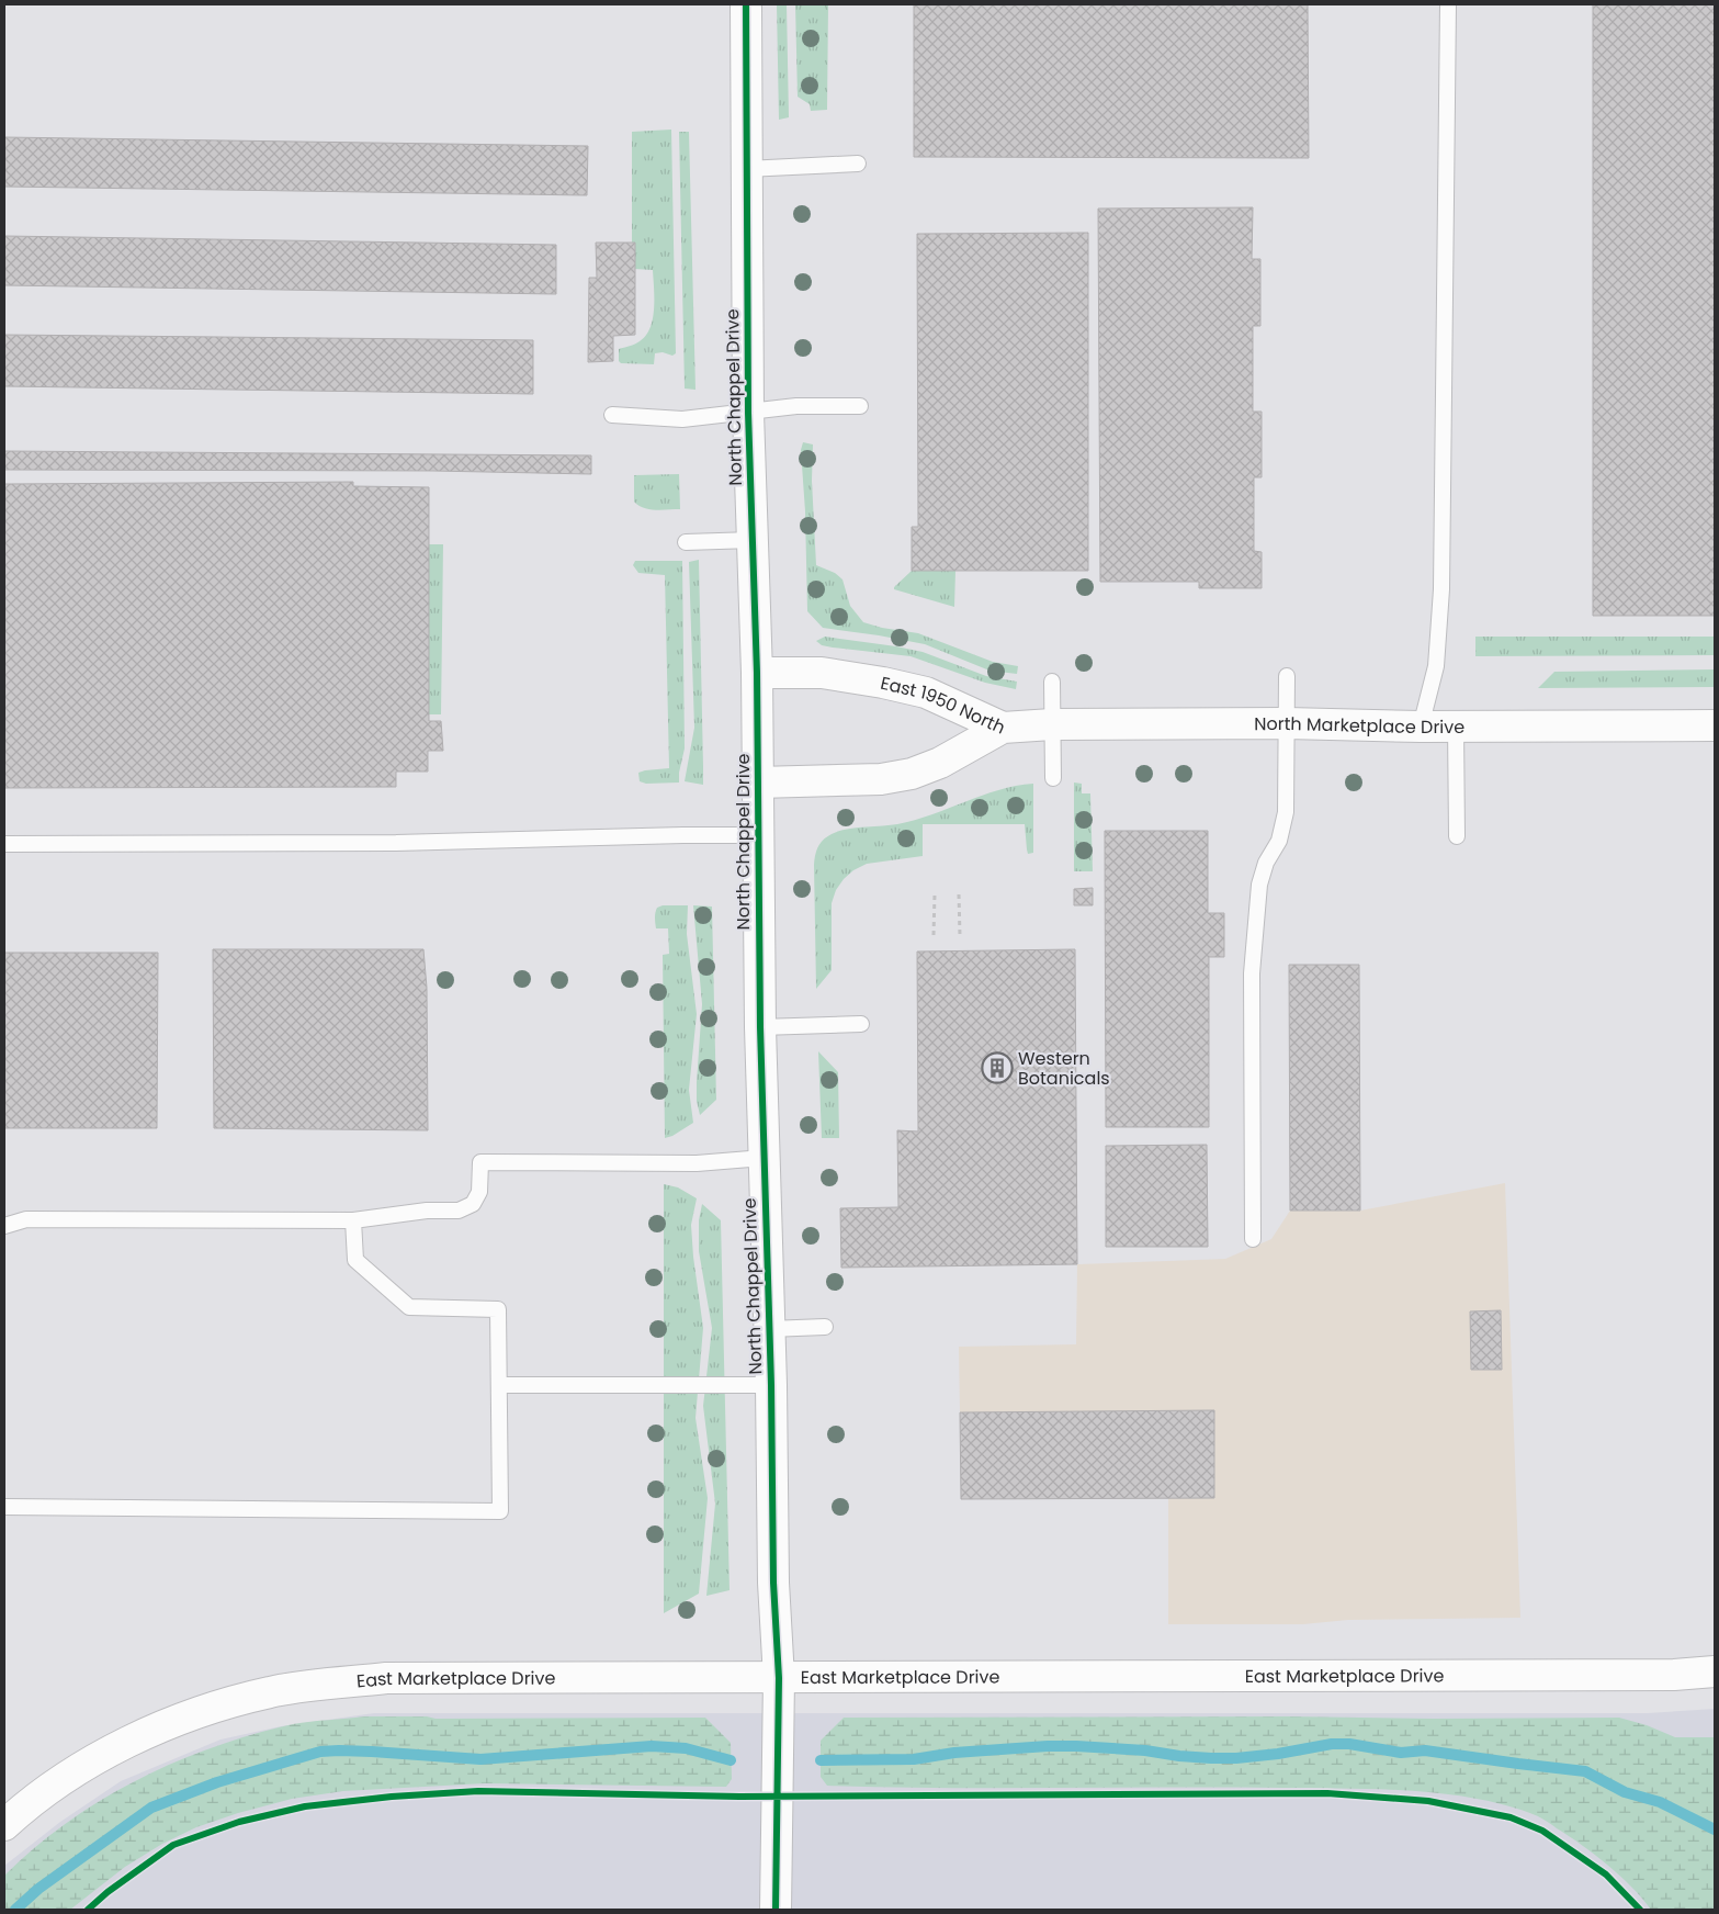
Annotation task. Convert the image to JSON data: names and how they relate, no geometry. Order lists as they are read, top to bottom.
{
  "streets": {
    "street": [
      "North Chappel Drive",
      "East 1950 North",
      "North Marketplace Drive",
      "East Marketplace Drive"
    ]
  },
  "crossings": [
    ["North Chappel Drive", "East 1950 North"],
    ["North Chappel Drive", "East Marketplace Drive"],
    ["East 1950 North", "North Marketplace Drive"]
  ],
  "places": {
    "building": ["Western Botanicals"]
  }
}
